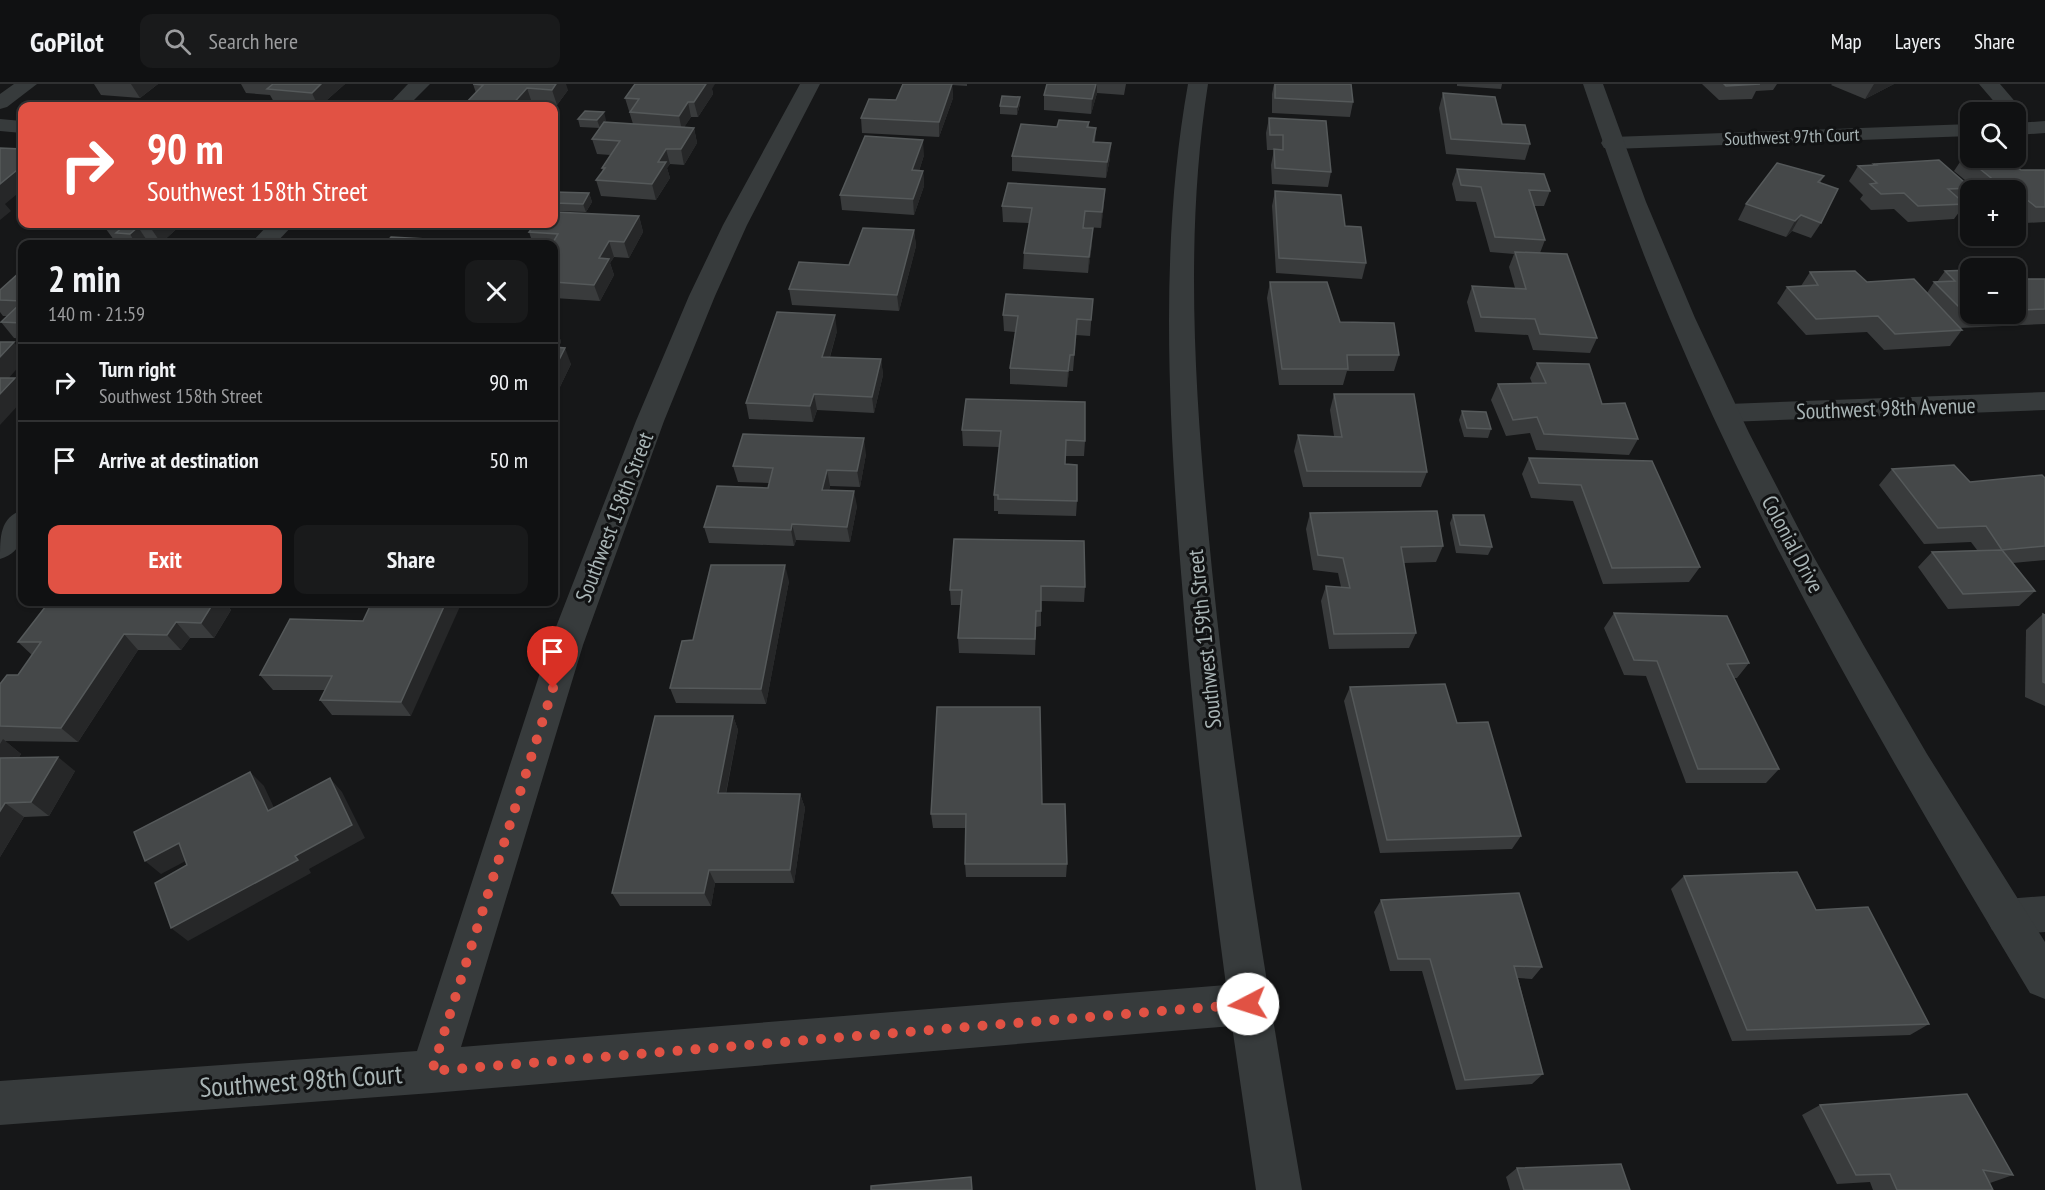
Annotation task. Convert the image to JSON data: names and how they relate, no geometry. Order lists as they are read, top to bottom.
{
  "streets": {
    "street": [
      "Southwest 97th Court",
      "Southwest 98th Avenue",
      "Southwest 158th Street",
      "Colonial Drive",
      "Southwest 159th Street",
      "Southwest 98th Court"
    ]
  },
  "crossings": [
    ["Southwest 97th Court", "Colonial Drive"],
    ["Southwest 98th Avenue", "Colonial Drive"],
    ["Southwest 158th Street", "Southwest 98th Court"],
    ["Southwest 159th Street", "Southwest 98th Court"]
  ],
  "page": {
    "header": "GoPilot",
    "search": "Search here",
    "nav": ["Map", "Layers", "Share"],
    "map_buttons": ["+", "−"],
    "turn": ["90 m", "Southwest 158th Street"],
    "heading": ["2 min", "140 m · 21:59"],
    "list": [
      {
        "name": "Turn right",
        "note": "Southwest 158th Street",
        "value": "90 m"
      },
      {
        "name": "Arrive at destination",
        "value": "50 m"
      }
    ],
    "buttons": ["Exit", "Share"]
  }
}
